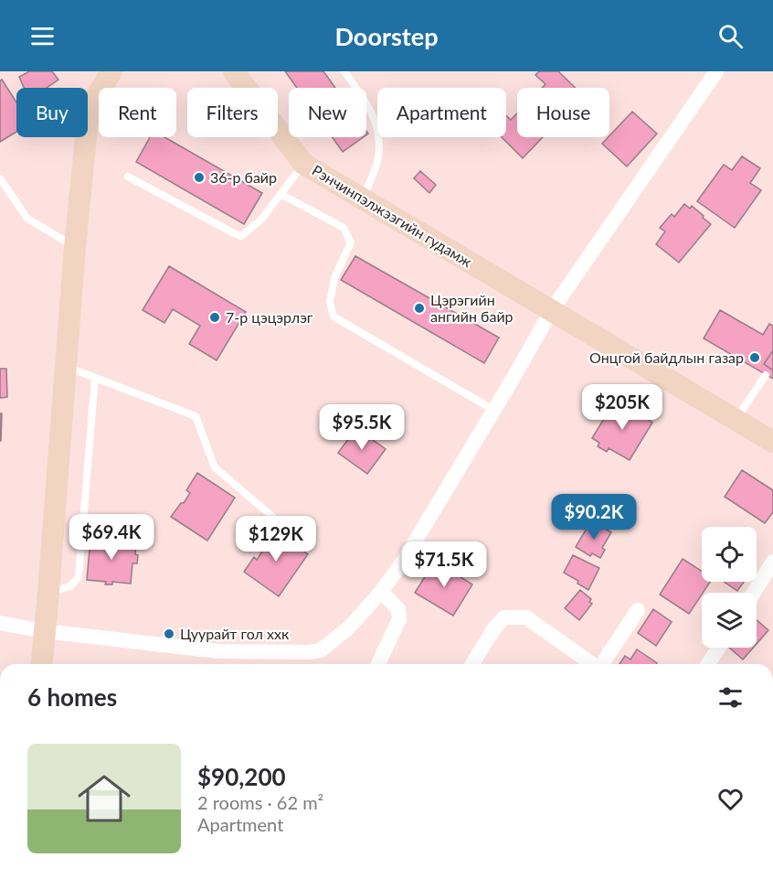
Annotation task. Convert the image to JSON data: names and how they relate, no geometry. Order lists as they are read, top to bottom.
{
  "streets": {
    "street": ["Рэнчинпэлжээгийн гудамж"]
  },
  "places": [
    "36-р байр",
    "Цэрэгийн ангийн байр",
    "7-р цэцэрлэг",
    "Онцгой байдлын газар",
    "Цуурайт гол ххк"
  ],
  "page": {
    "header": "Doorstep",
    "chip": [
      "Buy",
      "Rent",
      "Filters",
      "New",
      "Apartment",
      "House"
    ],
    "price": [
      "$205K",
      "$95.5K",
      "$90.2K",
      "$69.4K",
      "$129K",
      "$71.5K"
    ],
    "heading": "6 homes",
    "list": [
      {
        "name": "$90,200",
        "note": "2 rooms · 62 m² · Apartment"
      }
    ]
  }
}
